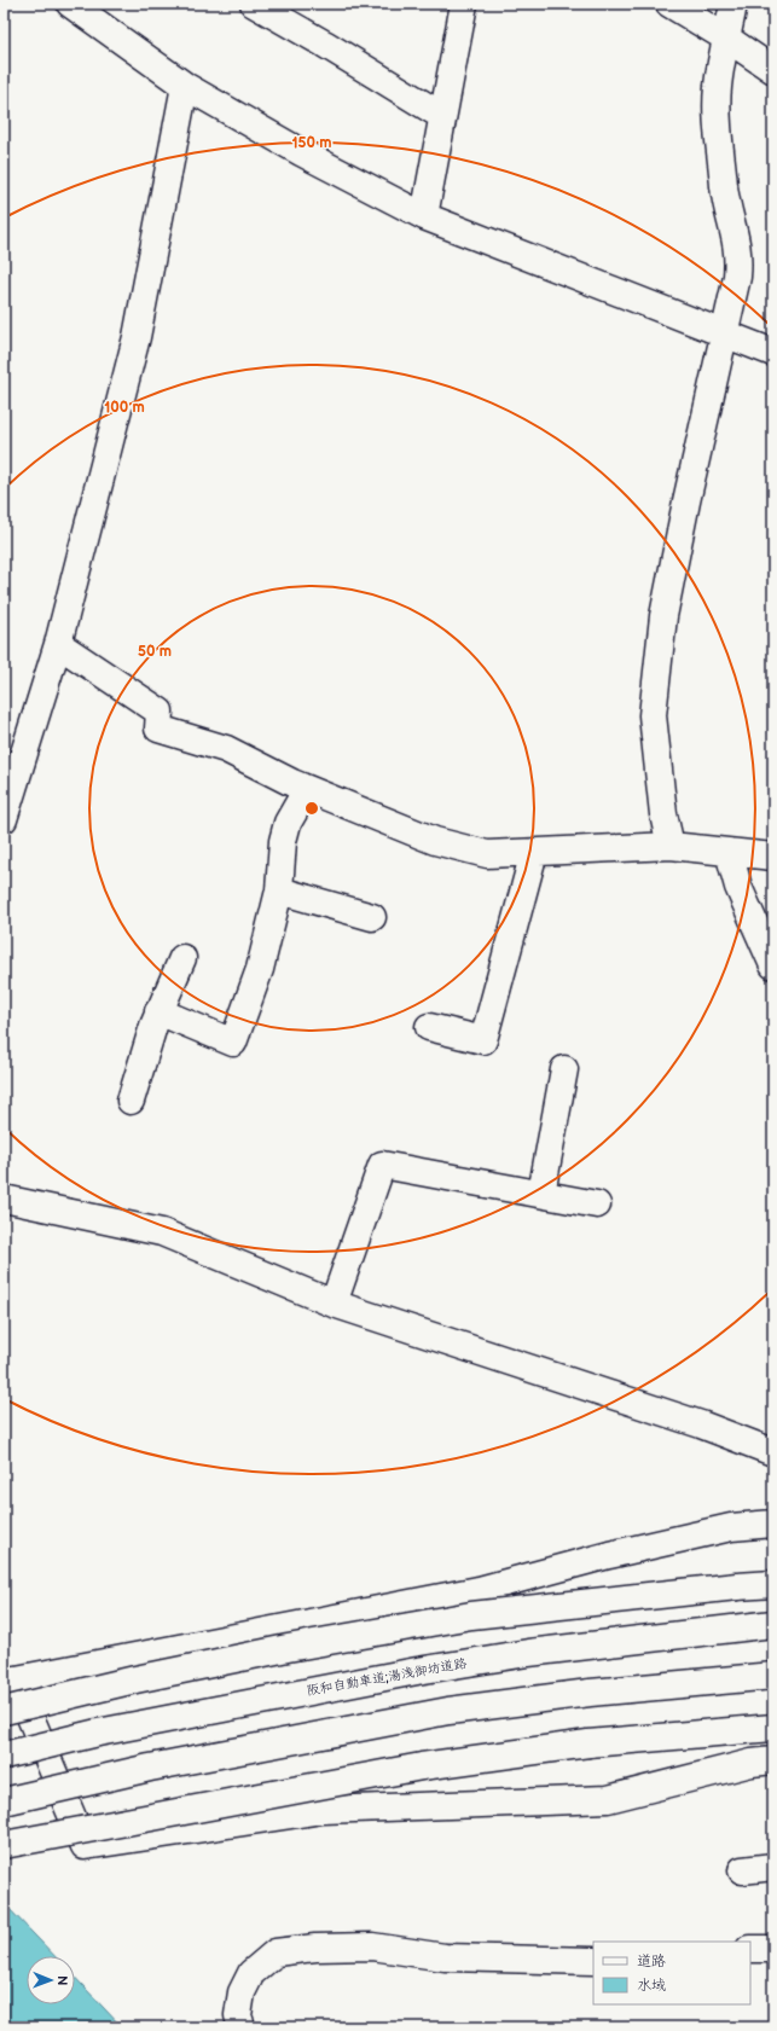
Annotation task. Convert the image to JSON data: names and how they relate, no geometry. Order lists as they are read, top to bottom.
{
  "streets": {
    "main road": ["阪和自動車道;湯浅御坊道路"]
  },
  "legend": ["道路", "水域"],
  "north": "right",
  "rings": ["150 m", "100 m", "50 m"]
}
